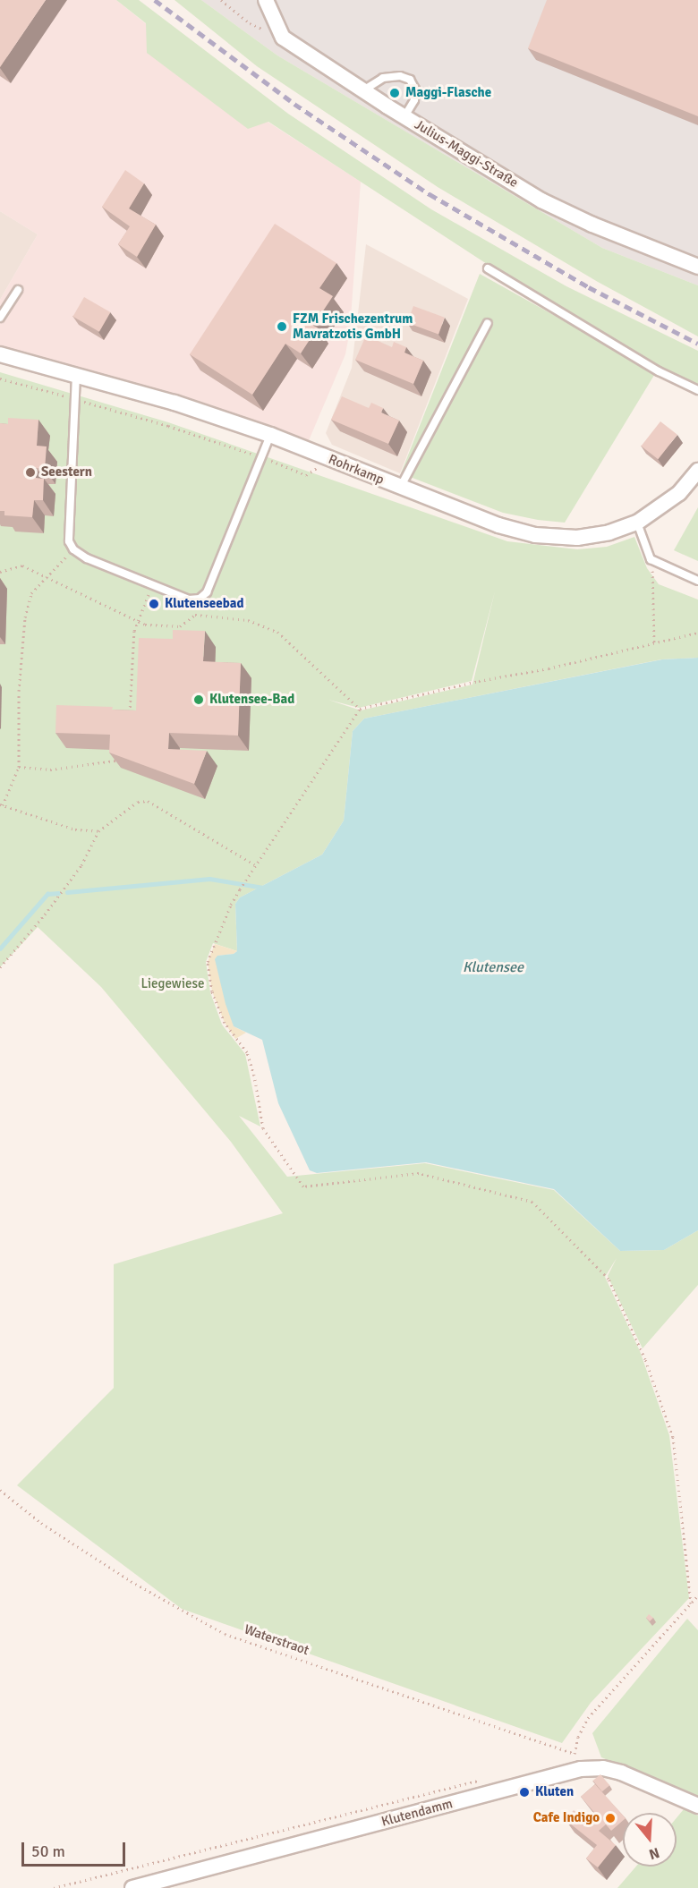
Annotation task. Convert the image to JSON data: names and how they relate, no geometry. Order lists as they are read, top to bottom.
{
  "streets": {
    "street": ["Julius-Maggi-Straße", "Rohrkamp", "Klutendamm"],
    "path": ["Waterstraot"]
  },
  "water": ["Klutensee"],
  "parks": ["Liegewiese"],
  "places": [
    "Maggi-Flasche",
    "FZM Frischezentrum Mavratzotis GmbH",
    "Seestern",
    "Klutenseebad",
    "Klutensee-Bad",
    "Kluten",
    "Cafe Indigo"
  ],
  "scale_bar": "50 m",
  "north": "bottom"
}
